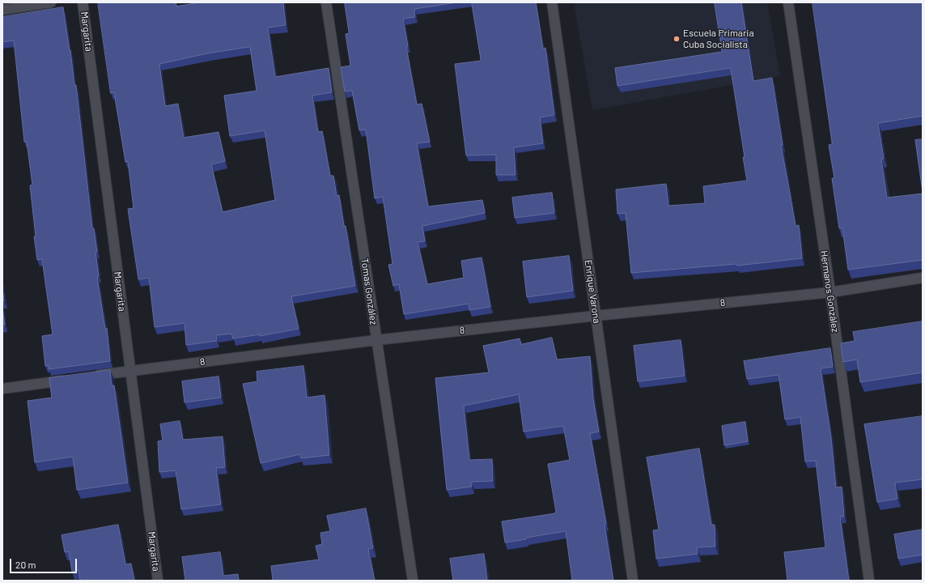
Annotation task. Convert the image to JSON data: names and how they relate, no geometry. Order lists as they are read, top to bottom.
{
  "streets": {
    "street": [
      "Margarita",
      "Tomas González",
      "Enrique Varona",
      "Hermanos González",
      "8"
    ]
  },
  "crossings": [
    ["Margarita", "8"],
    ["Tomas González", "8"],
    ["Enrique Varona", "8"],
    ["Hermanos González", "8"]
  ],
  "places": ["Escuela Primaria Cuba Socialista"],
  "scale_bar": "20 m"
}
